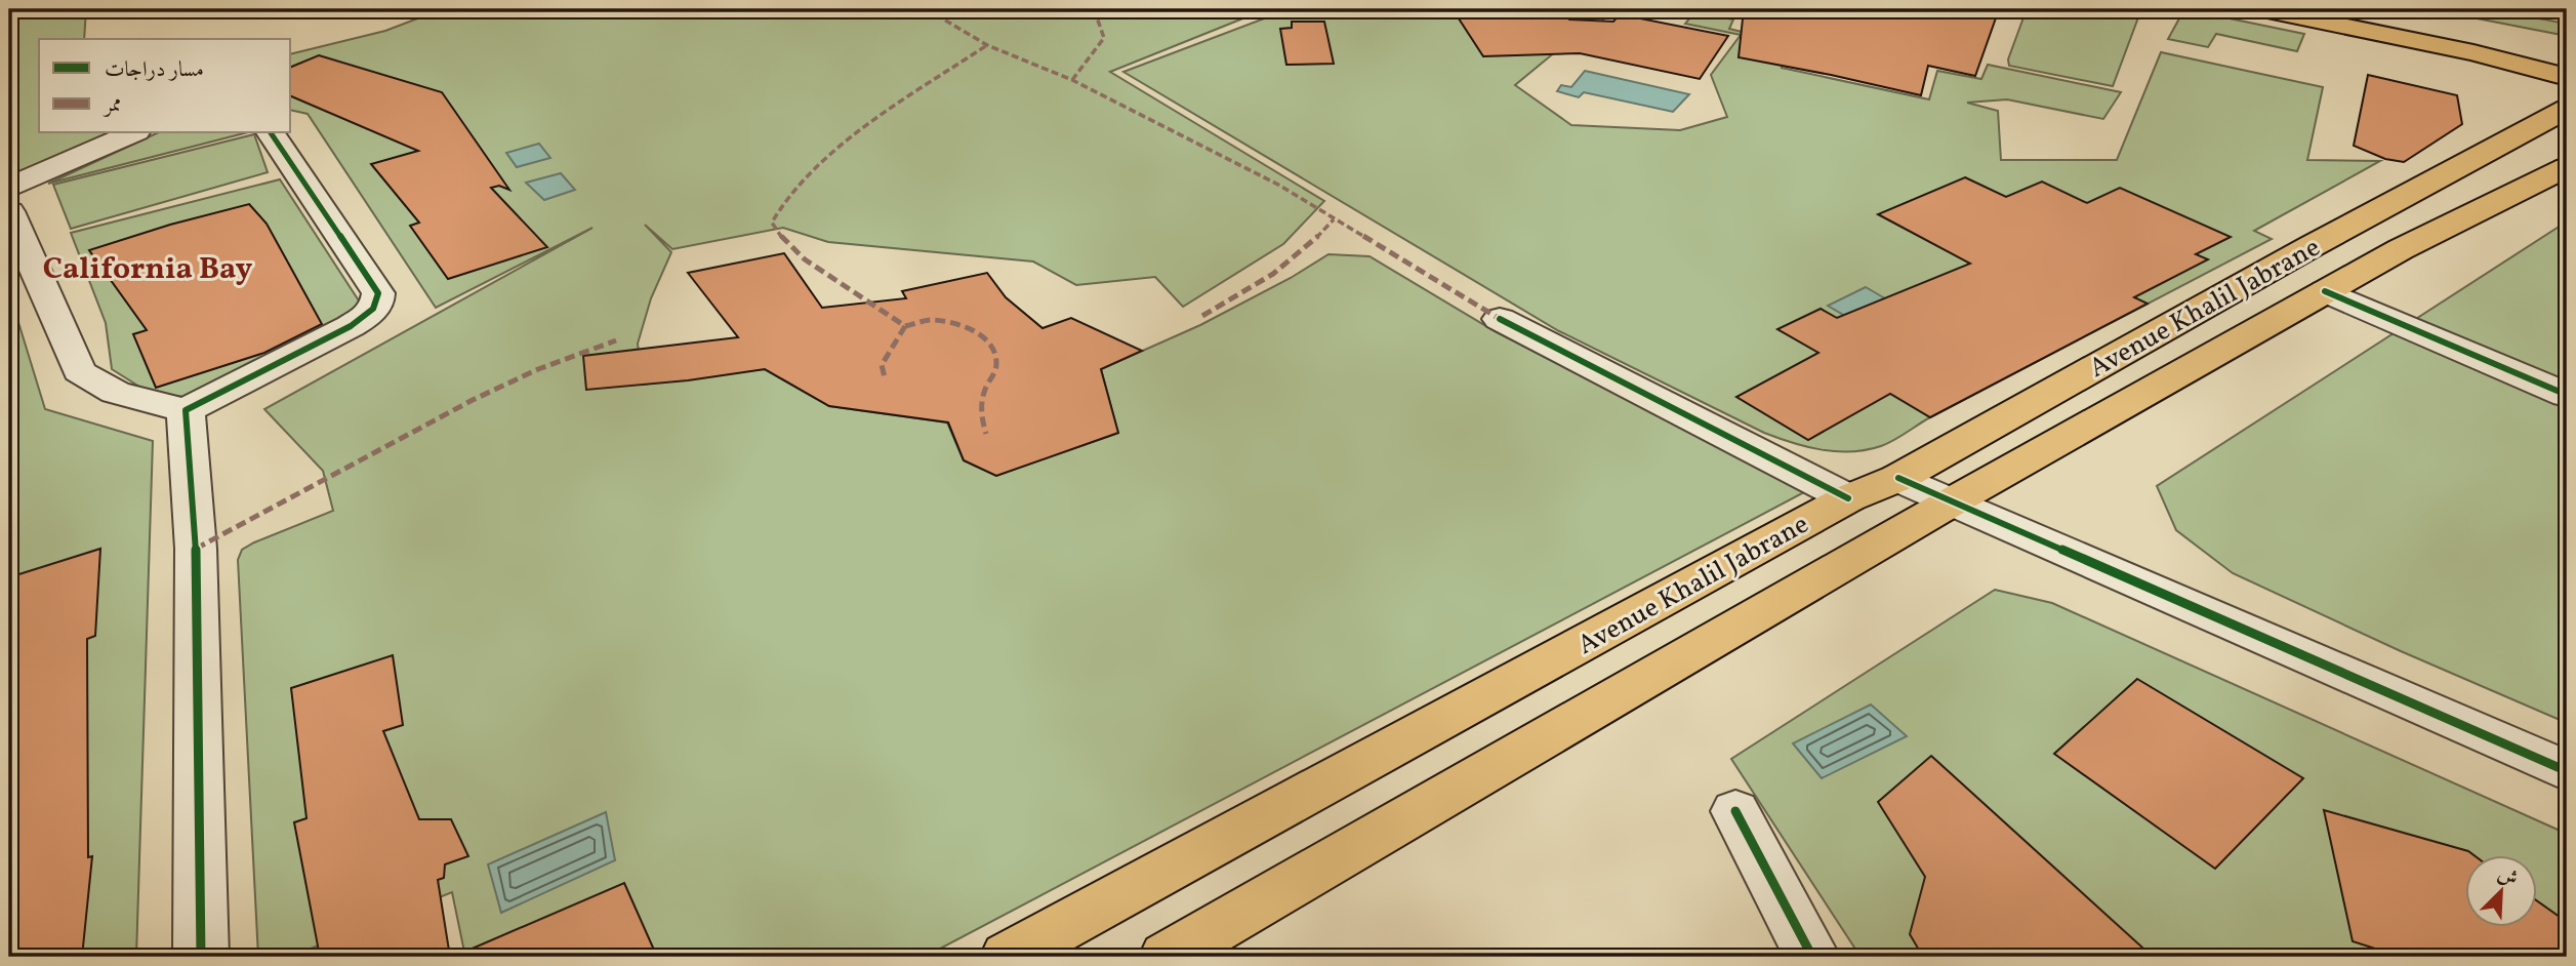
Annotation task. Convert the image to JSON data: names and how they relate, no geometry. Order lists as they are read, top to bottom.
{
  "streets": {
    "main road": ["Avenue Khalil Jabrane"]
  },
  "districts": ["California Bay"],
  "legend": ["مسار دراجات", "ممر"],
  "north": "top right"
}
